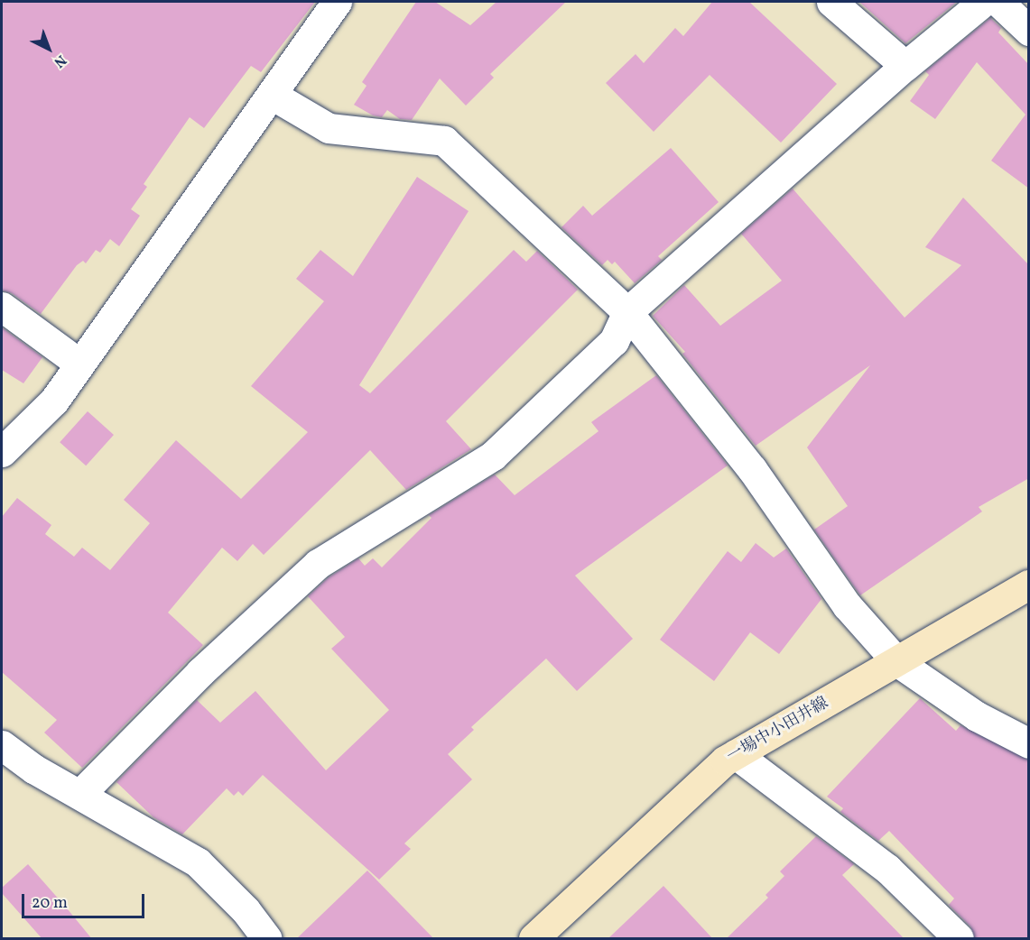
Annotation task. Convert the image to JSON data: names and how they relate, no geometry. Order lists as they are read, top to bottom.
{
  "streets": {
    "main road": ["一場中小田井線"]
  },
  "scale_bar": "20 m",
  "north": "bottom right"
}
